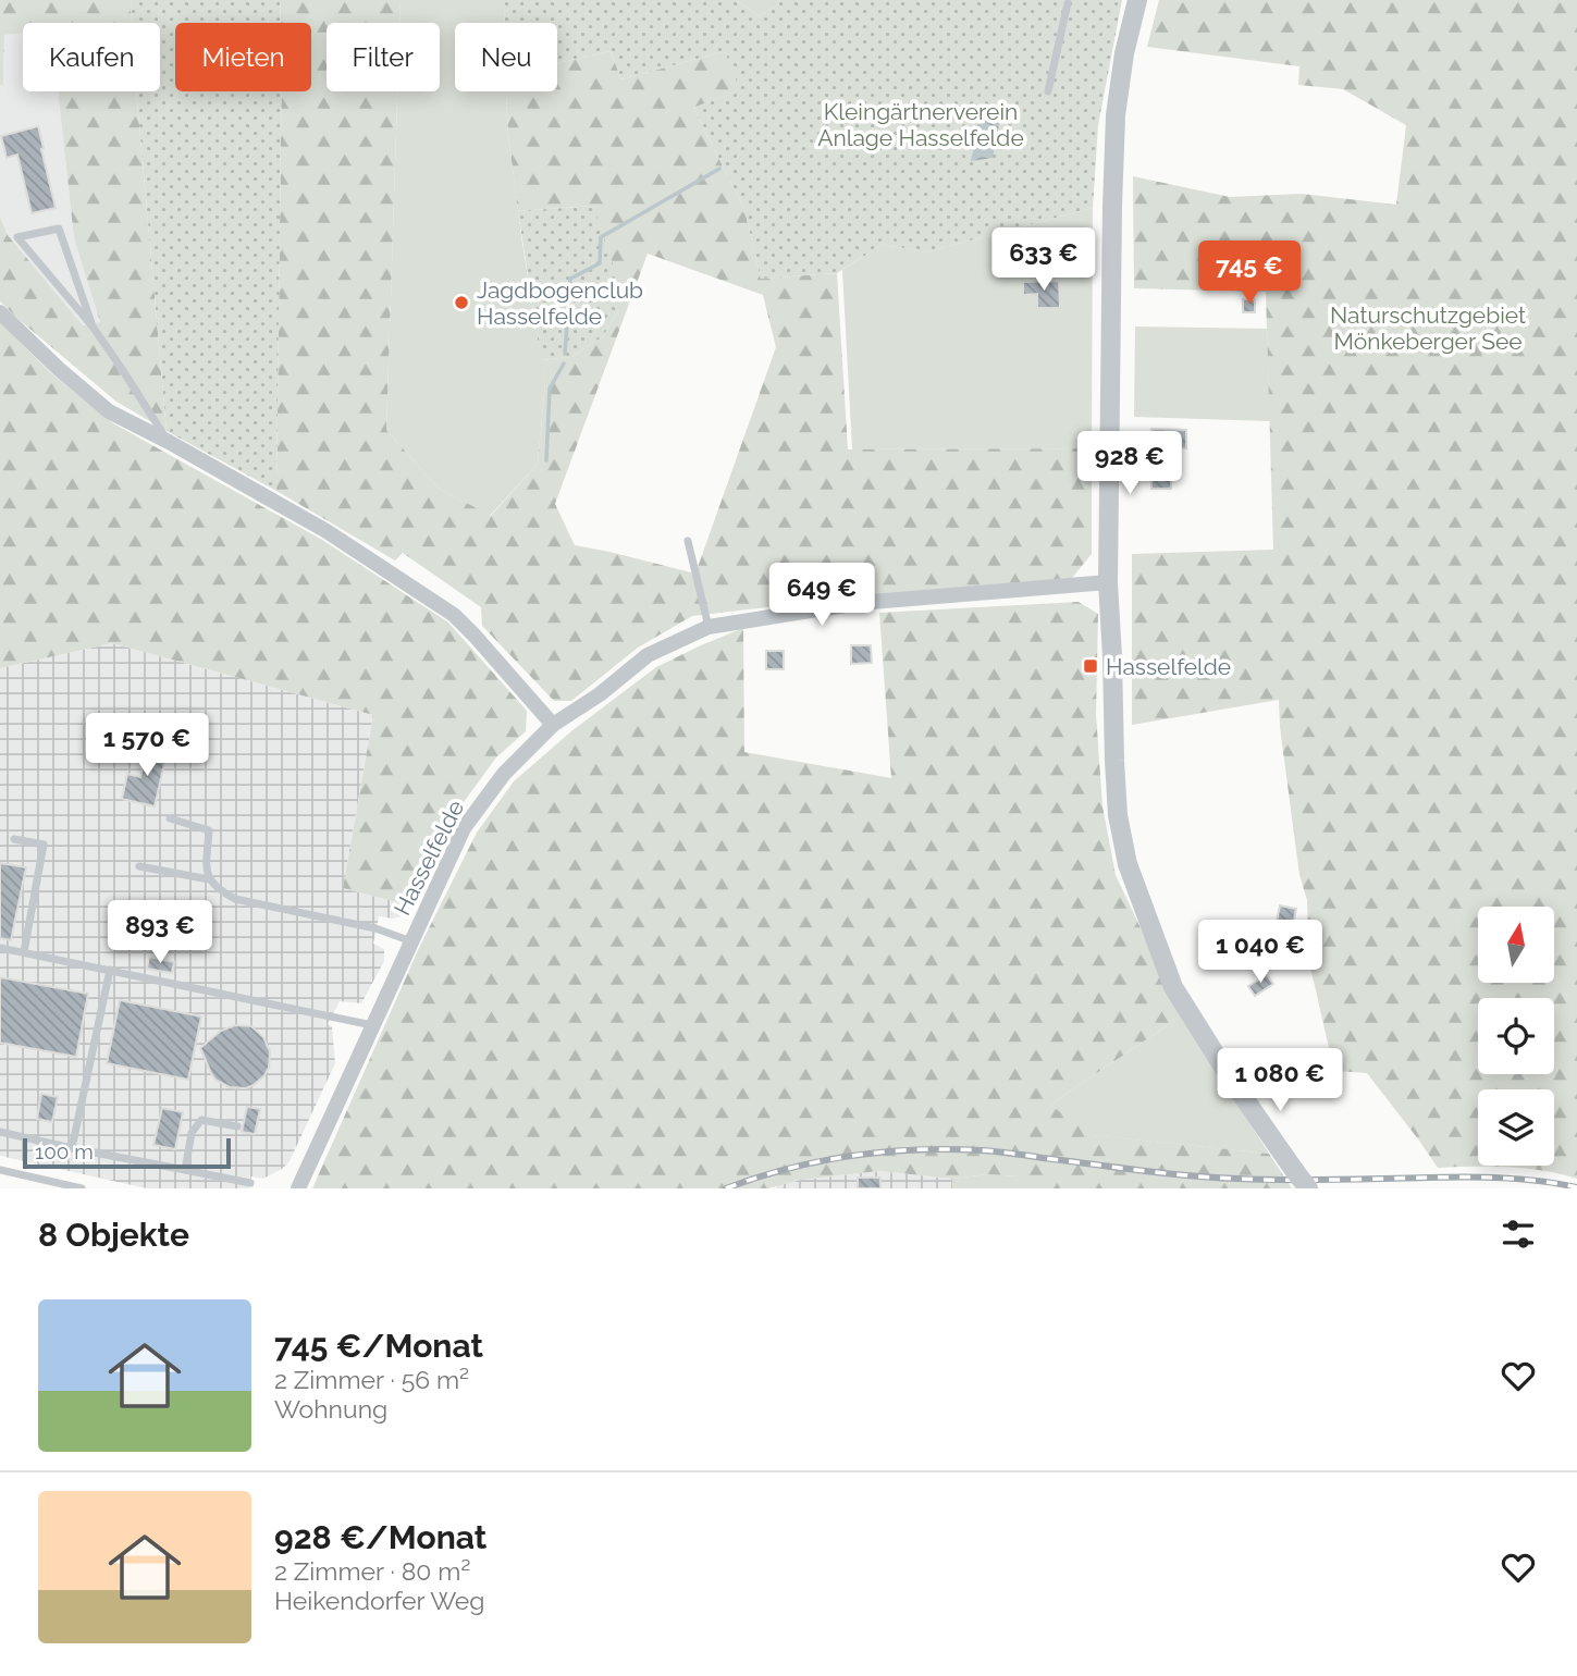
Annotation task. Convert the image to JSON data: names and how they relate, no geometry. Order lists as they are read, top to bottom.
{
  "streets": {
    "street": ["Hasselfelde"]
  },
  "parks": ["Kleingärtnerverein Anlage Hasselfelde", "Naturschutzgebiet Mönkeberger See"],
  "places": {
    "other": ["Jagdbogenclub Hasselfelde"],
    "transit": ["Hasselfelde"]
  },
  "scale_bar": "100 m",
  "north": "top",
  "page": {
    "chip": [
      "Kaufen",
      "Mieten",
      "Filter",
      "Neu"
    ],
    "price": [
      "633 €",
      "745 €",
      "928 €",
      "649 €",
      "1 570 €",
      "893 €",
      "1 040 €",
      "1 080 €"
    ],
    "scale": "100 m",
    "heading": "8 Objekte",
    "list": [
      {
        "name": "745 €/Monat",
        "note": "2 Zimmer · 56 m² · Wohnung"
      },
      {
        "name": "928 €/Monat",
        "note": "2 Zimmer · 80 m² · Heikendorfer Weg"
      }
    ]
  }
}
